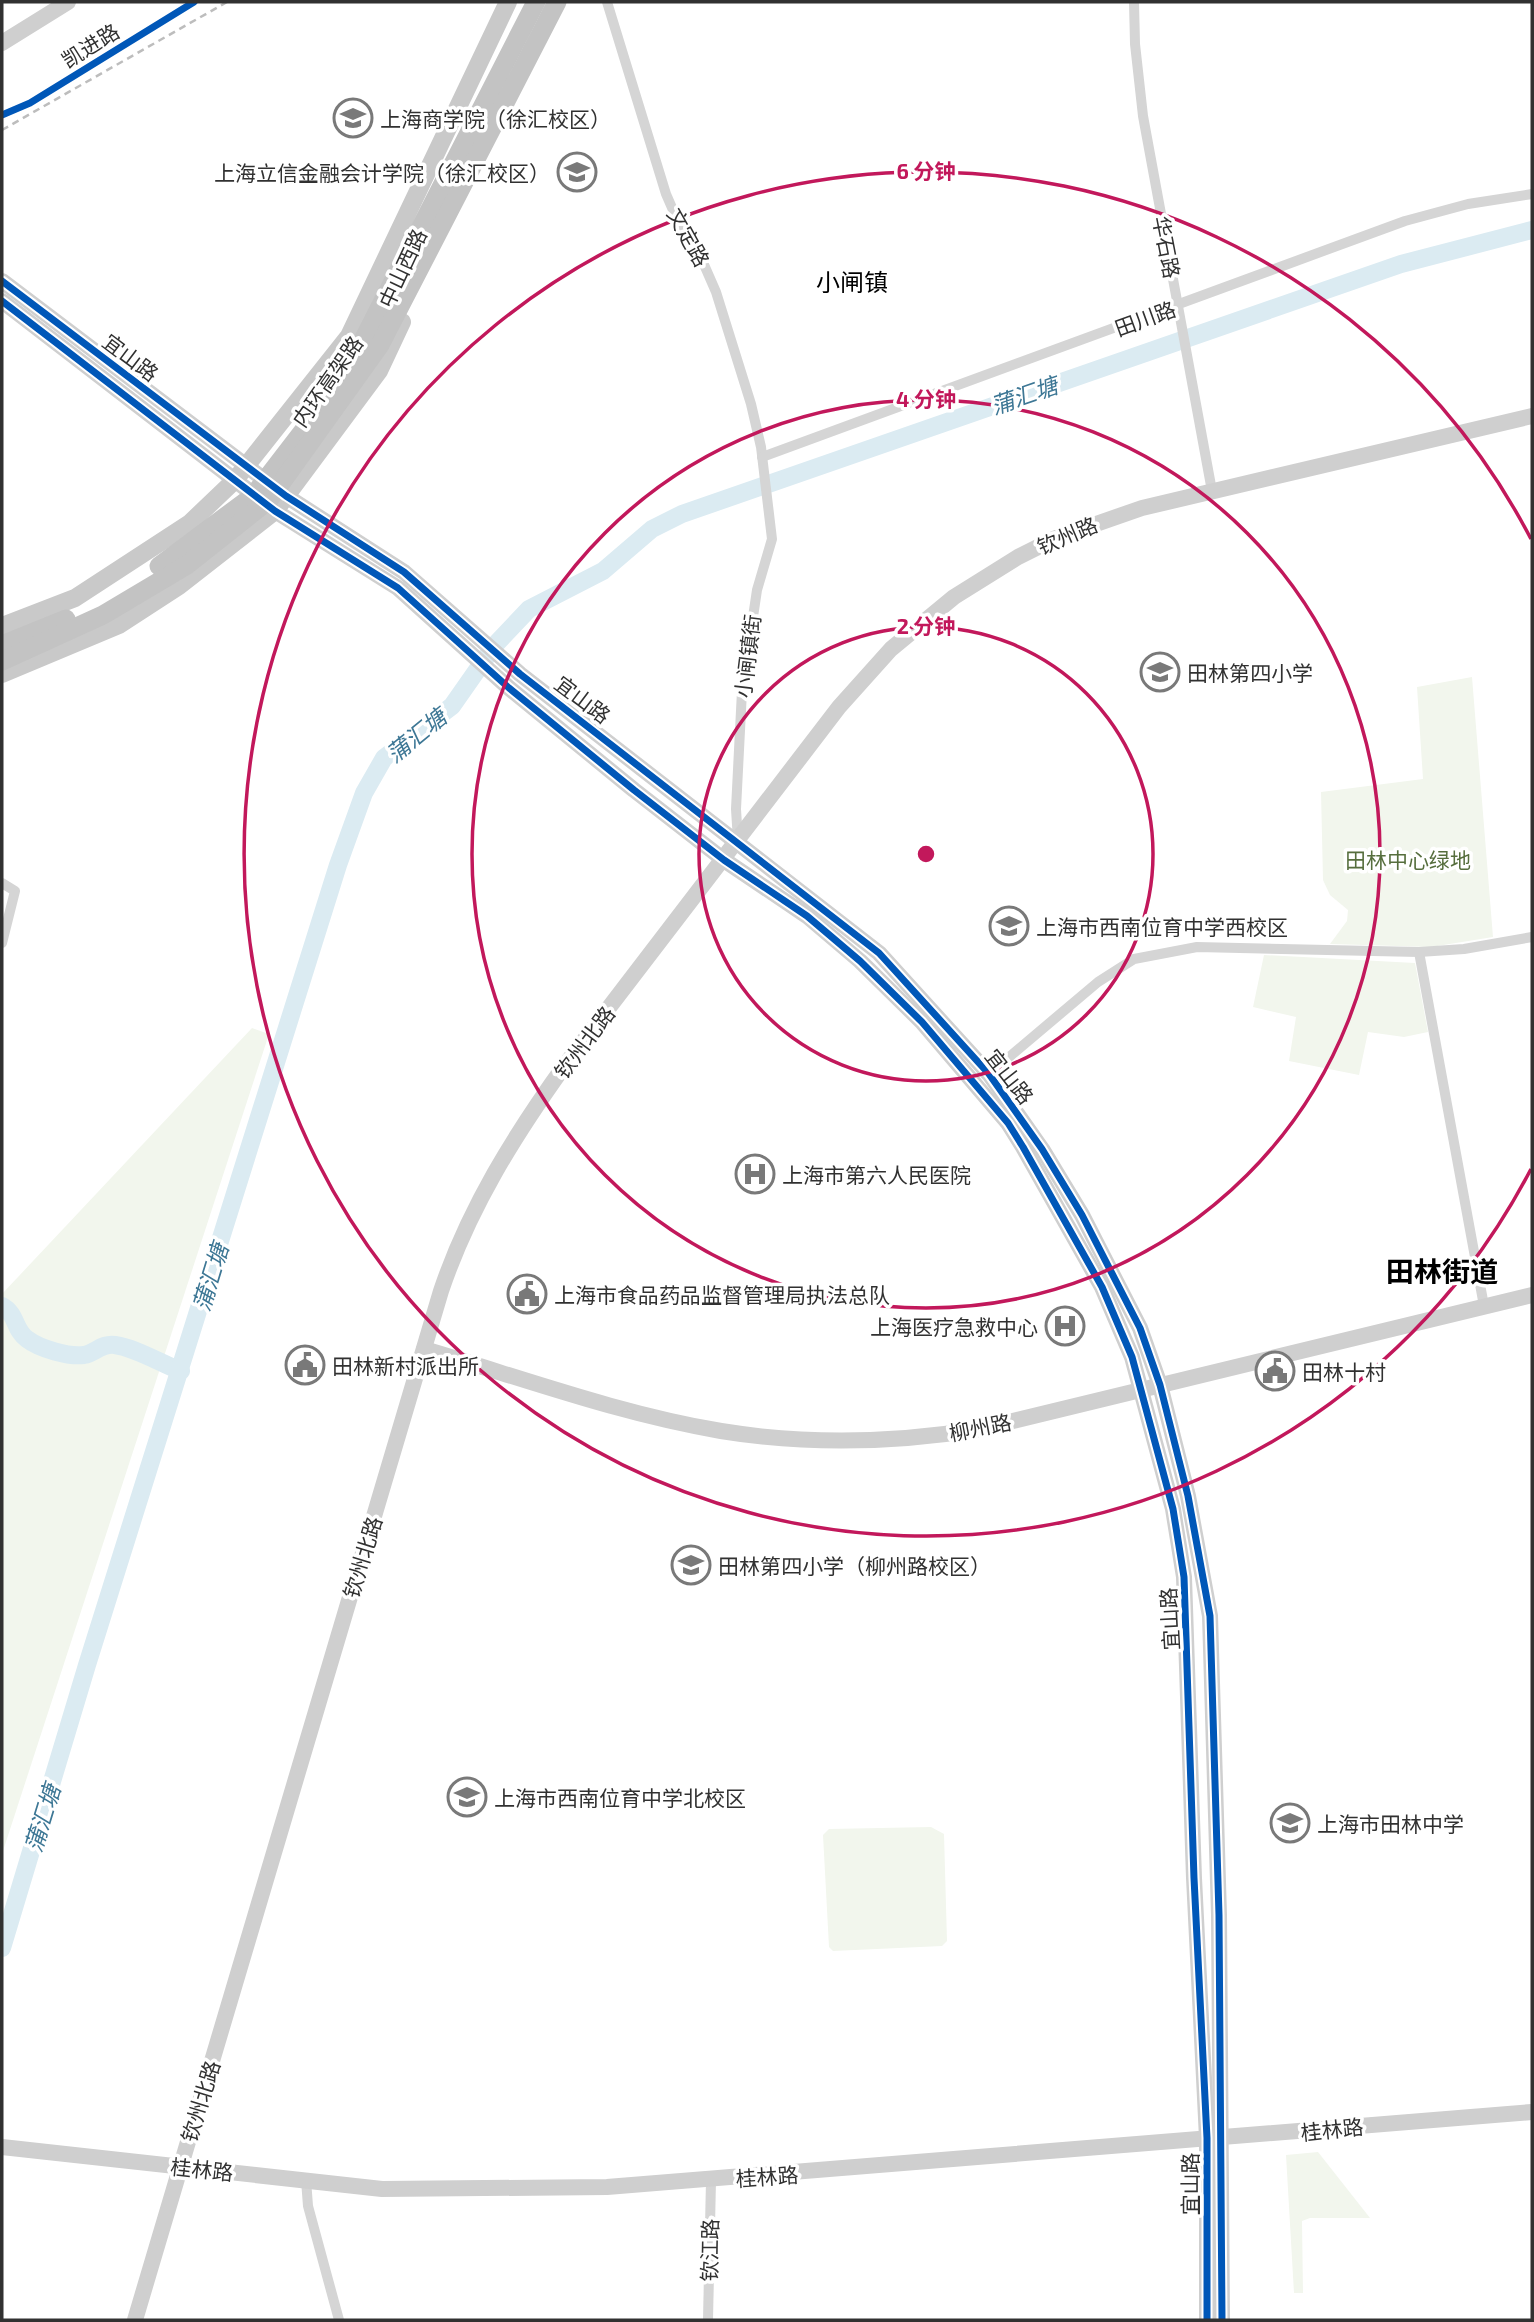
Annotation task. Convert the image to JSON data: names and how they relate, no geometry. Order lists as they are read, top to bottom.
{
  "streets": {
    "highway": ["内环高架路"],
    "main road": [
      "中山西路",
      "宜山路",
      "钦州路",
      "钦州北路",
      "柳州路",
      "桂林路"
    ],
    "street": [
      "凯进路",
      "文定路",
      "华石路",
      "田川路",
      "小闸镇街",
      "钦江路"
    ]
  },
  "crossings": [
    ["文定路", "田川路"],
    ["文定路", "小闸镇街"],
    ["华石路", "田川路"],
    ["华石路", "钦州路"],
    ["中山西路", "宜山路"],
    ["中山西路", "内环高架路"],
    ["宜山路", "钦州路"],
    ["宜山路", "小闸镇街"],
    ["宜山路", "钦州北路"],
    ["宜山路", "柳州路"],
    ["宜山路", "桂林路"],
    ["钦州路", "小闸镇街"],
    ["钦州路", "钦州北路"],
    ["钦州北路", "柳州路"],
    ["钦州北路", "桂林路"],
    ["桂林路", "钦江路"]
  ],
  "districts": ["小闸镇", "田林街道"],
  "water": ["蒲汇塘"],
  "parks": ["田林中心绿地"],
  "places": {
    "school or university": [
      "上海商学院（徐汇校区）",
      "上海立信金融会计学院（徐汇校区）",
      "田林第四小学",
      "上海市西南位育中学西校区",
      "田林第四小学（柳州路校区）",
      "上海市西南位育中学北校区",
      "上海市田林中学"
    ],
    "hospital": ["上海市第六人民医院", "上海医疗急救中心"],
    "public building": ["上海市食品药品监督管理局执法总队", "田林新村派出所", "田林十村"]
  },
  "rings": ["6 分钟", "4 分钟", "2 分钟"]
}
